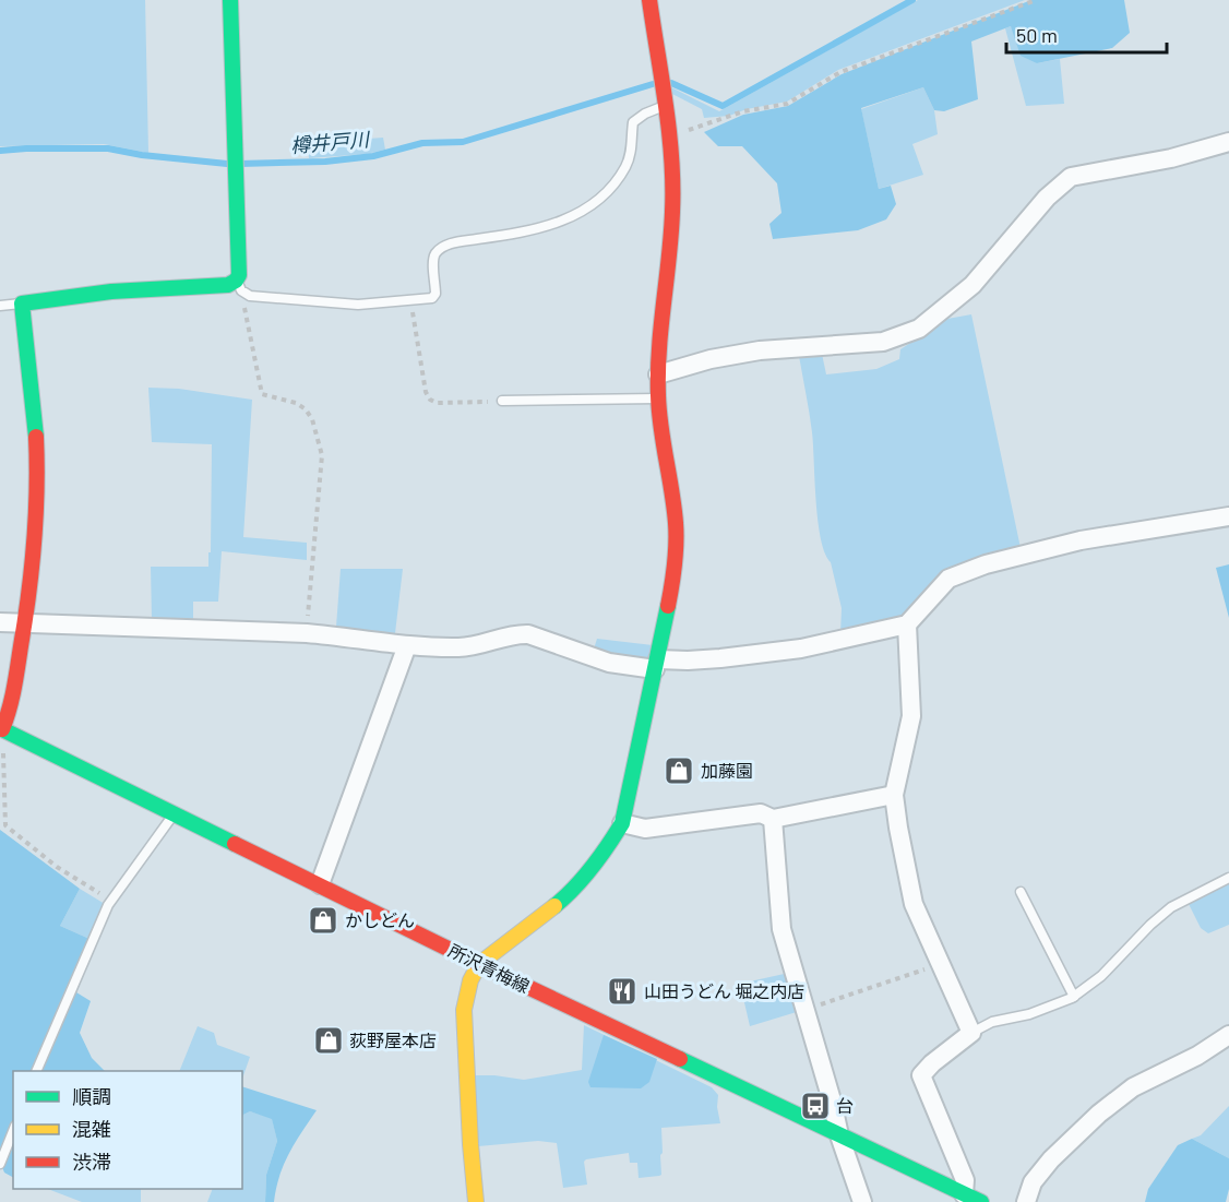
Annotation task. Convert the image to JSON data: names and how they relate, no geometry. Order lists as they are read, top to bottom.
{
  "streets": {
    "street": ["所沢青梅線"]
  },
  "water": ["樽井戸川"],
  "places": {
    "shop": ["加藤園", "かしどん", "荻野屋本店"],
    "restaurant": ["山田うどん 堀之内店"],
    "bus stop": ["台"]
  },
  "legend": ["順調", "混雑", "渋滞"],
  "scale_bar": "50 m"
}
